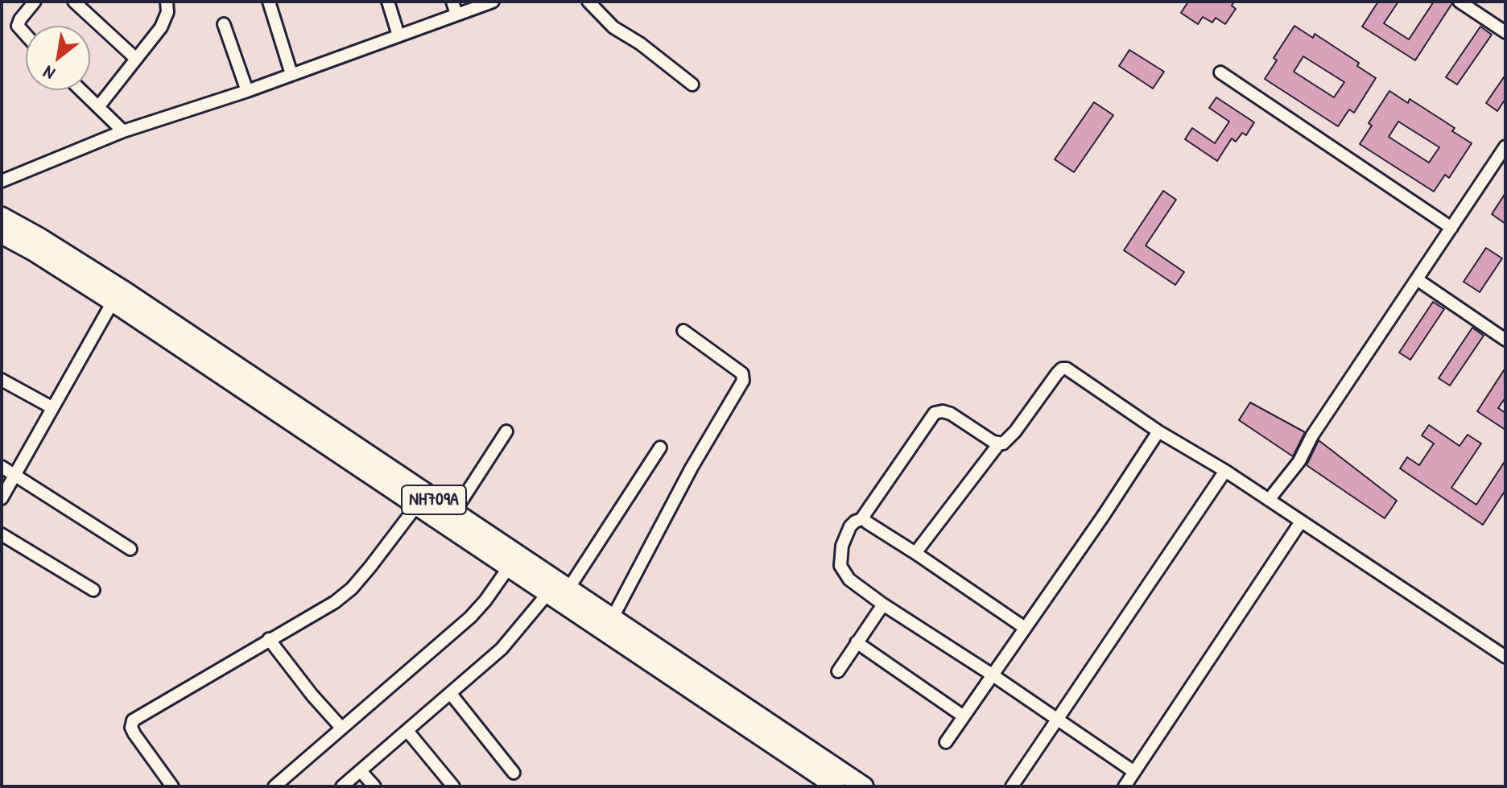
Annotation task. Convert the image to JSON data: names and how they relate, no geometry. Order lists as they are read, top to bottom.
{
  "streets": {
    "highway": ["NH709A"]
  },
  "north": "bottom left"
}
